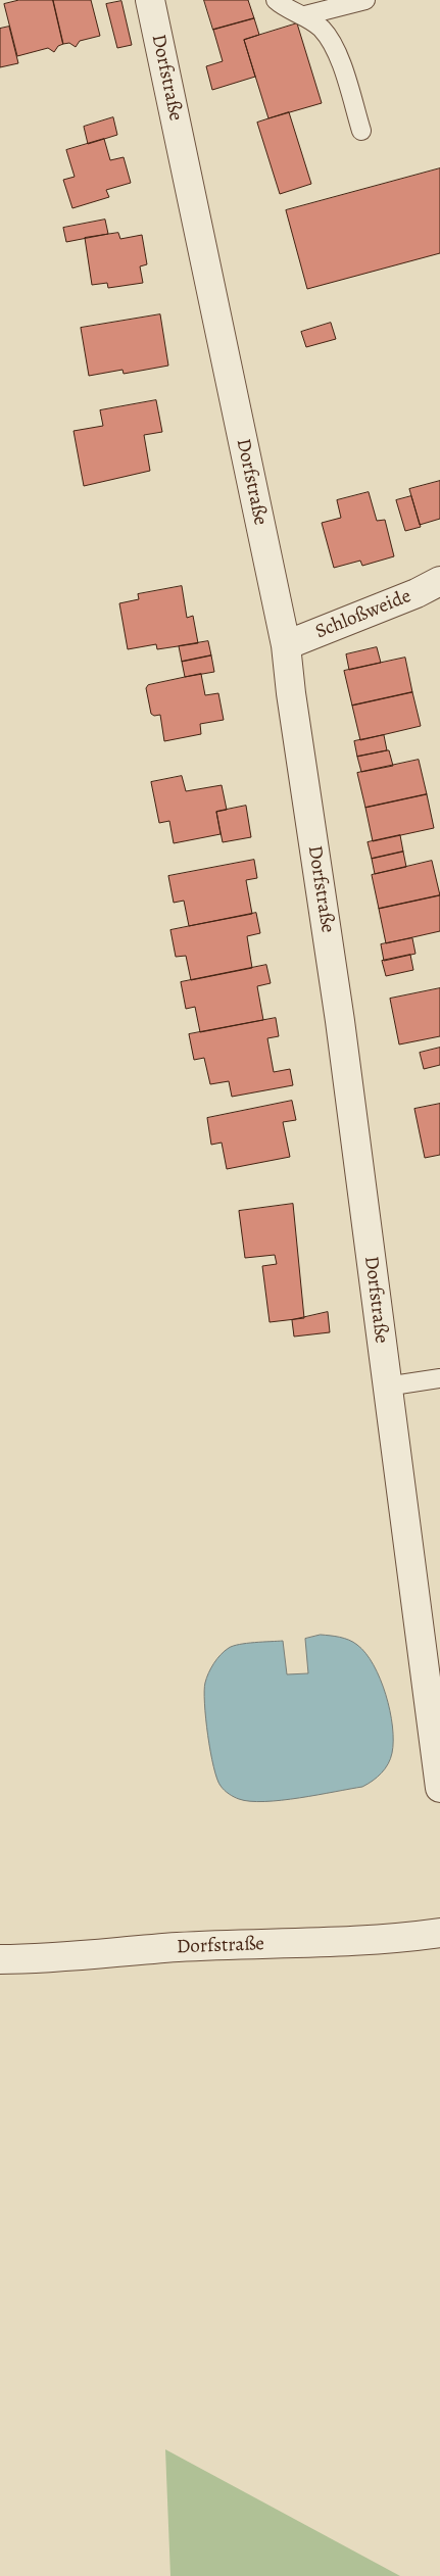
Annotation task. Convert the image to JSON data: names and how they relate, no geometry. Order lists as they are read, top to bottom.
{
  "streets": {
    "street": ["Dorfstraße", "Schloßweide"]
  },
  "crossings": [
    ["Dorfstraße", "Schloßweide"]
  ]
}
